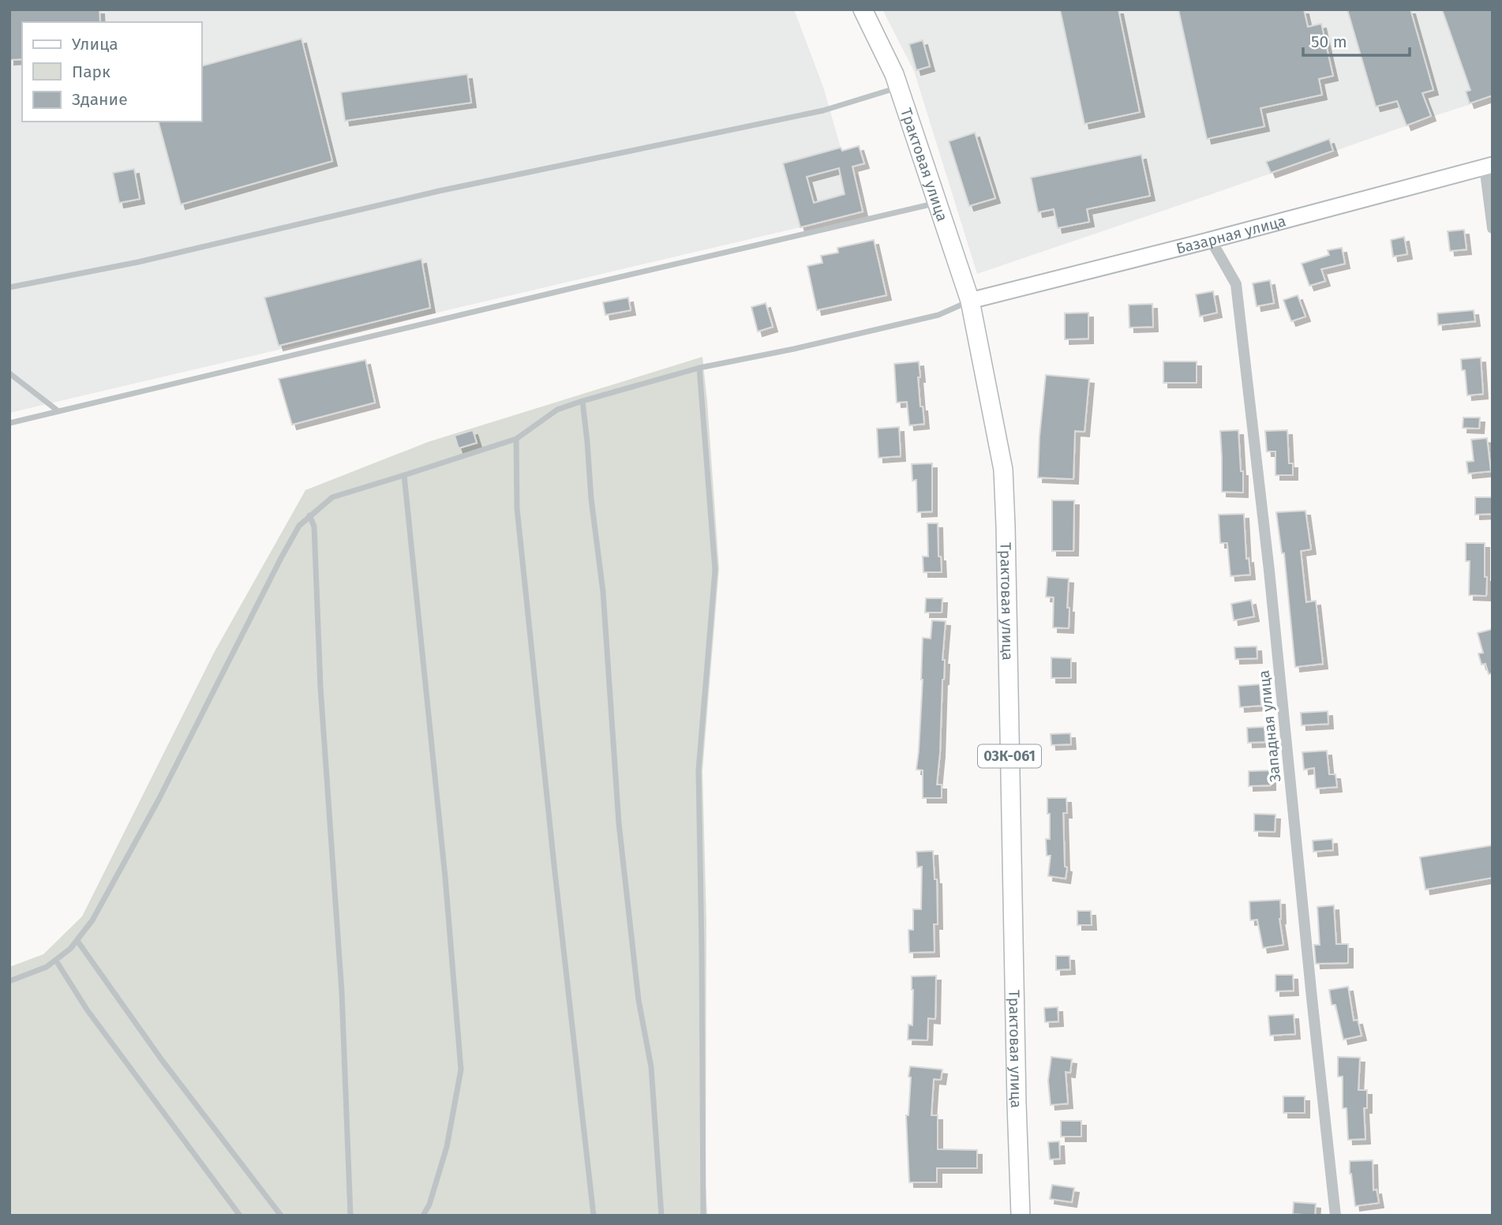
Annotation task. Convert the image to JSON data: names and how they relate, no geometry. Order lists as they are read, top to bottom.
{
  "streets": {
    "main road": ["Трактовая улица", "03К-061"],
    "street": ["Базарная улица", "Западная улица"]
  },
  "crossings": [
    ["Трактовая улица", "Базарная улица"],
    ["Базарная улица", "Западная улица"]
  ],
  "legend": ["Улица", "Парк", "Здание"],
  "scale_bar": "50 m"
}
